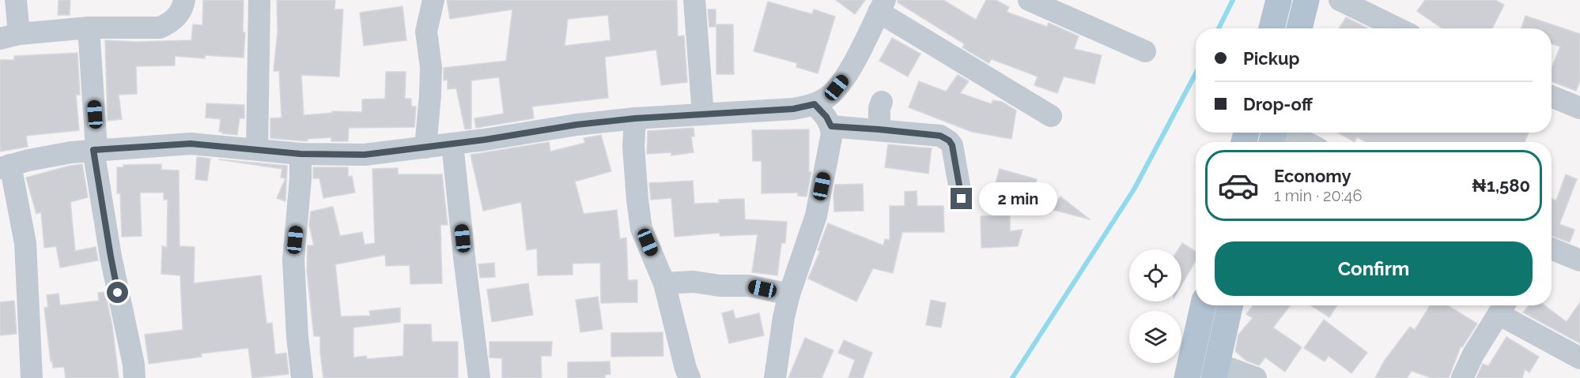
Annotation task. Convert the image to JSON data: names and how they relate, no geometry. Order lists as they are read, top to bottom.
{
  "page": {
    "banner": ["Pickup", "Drop-off"],
    "list": [
      {
        "name": "Economy",
        "note": "1 min · 20:46",
        "value": "₦1,580"
      }
    ],
    "bubble": "2 min",
    "buttons": "Confirm"
  }
}
